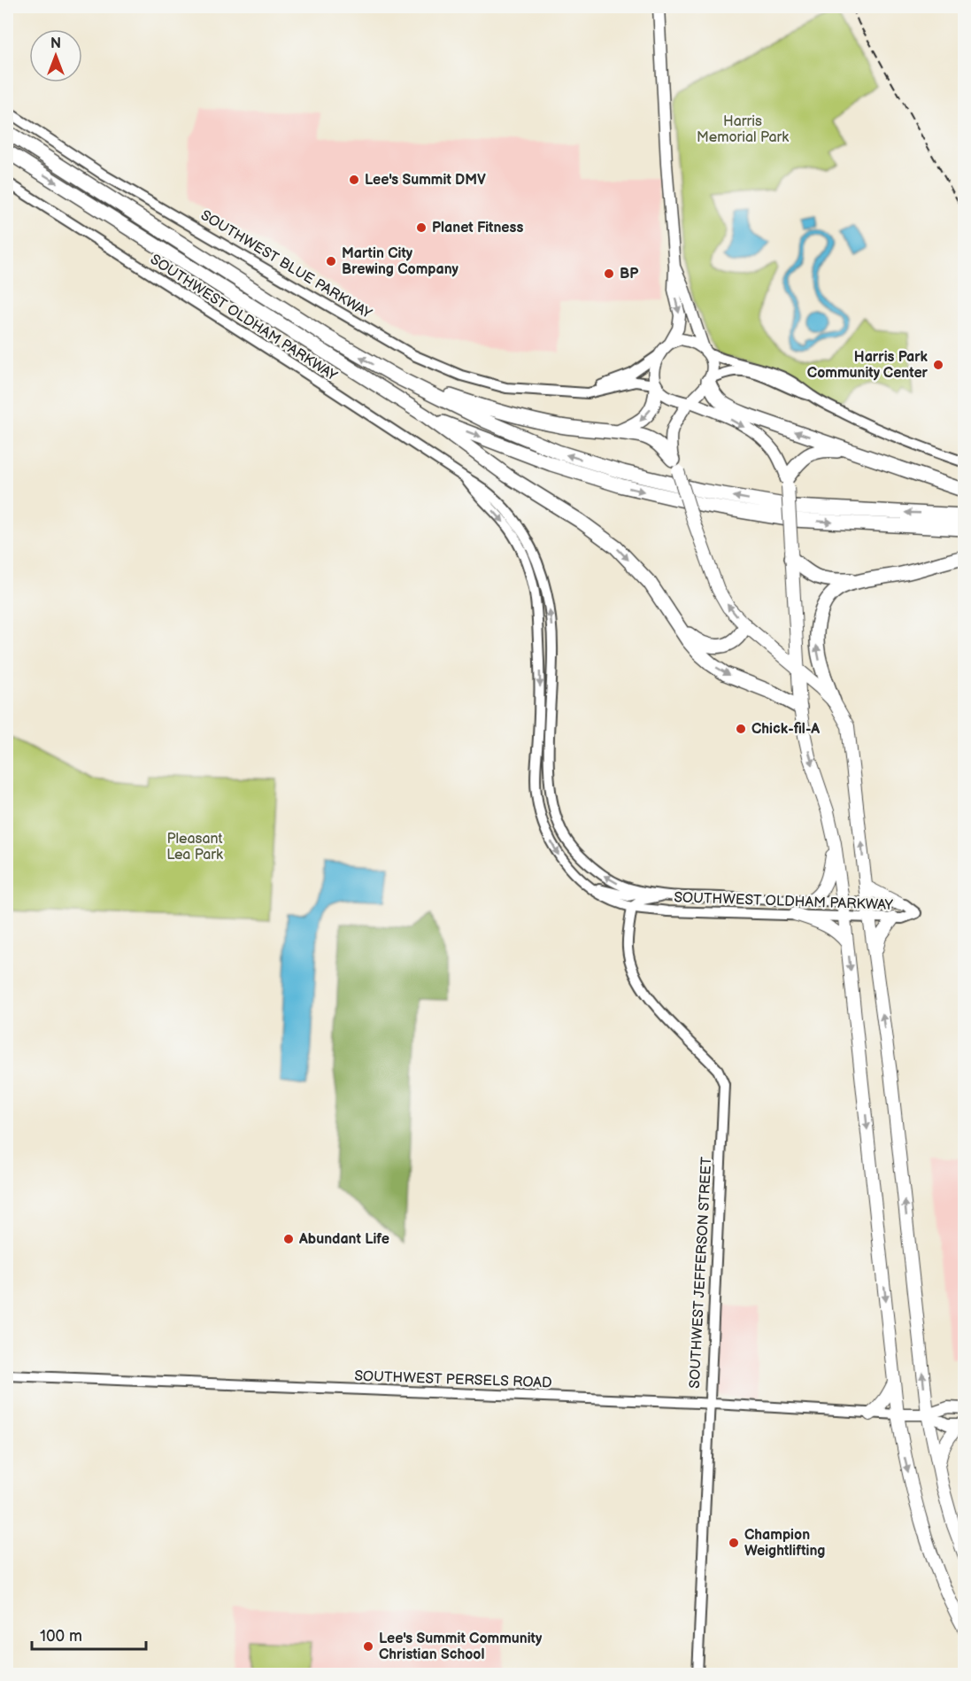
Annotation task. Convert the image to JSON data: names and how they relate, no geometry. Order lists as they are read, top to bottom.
{
  "streets": {
    "street": [
      "SOUTHWEST BLUE PARKWAY",
      "SOUTHWEST OLDHAM PARKWAY",
      "SOUTHWEST JEFFERSON STREET",
      "SOUTHWEST PERSELS ROAD"
    ]
  },
  "crossings": [
    ["SOUTHWEST OLDHAM PARKWAY", "SOUTHWEST JEFFERSON STREET"],
    ["SOUTHWEST JEFFERSON STREET", "SOUTHWEST PERSELS ROAD"]
  ],
  "parks": ["Harris Memorial Park", "Pleasant Lea Park"],
  "places": [
    "Lee's Summit DMV",
    "Planet Fitness",
    "Martin City Brewing Company",
    "BP",
    "Harris Park Community Center",
    "Chick-fil-A",
    "Abundant Life",
    "Champion Weightlifting",
    "Lee's Summit Community Christian School"
  ],
  "scale_bar": "100 m",
  "north": "top"
}
